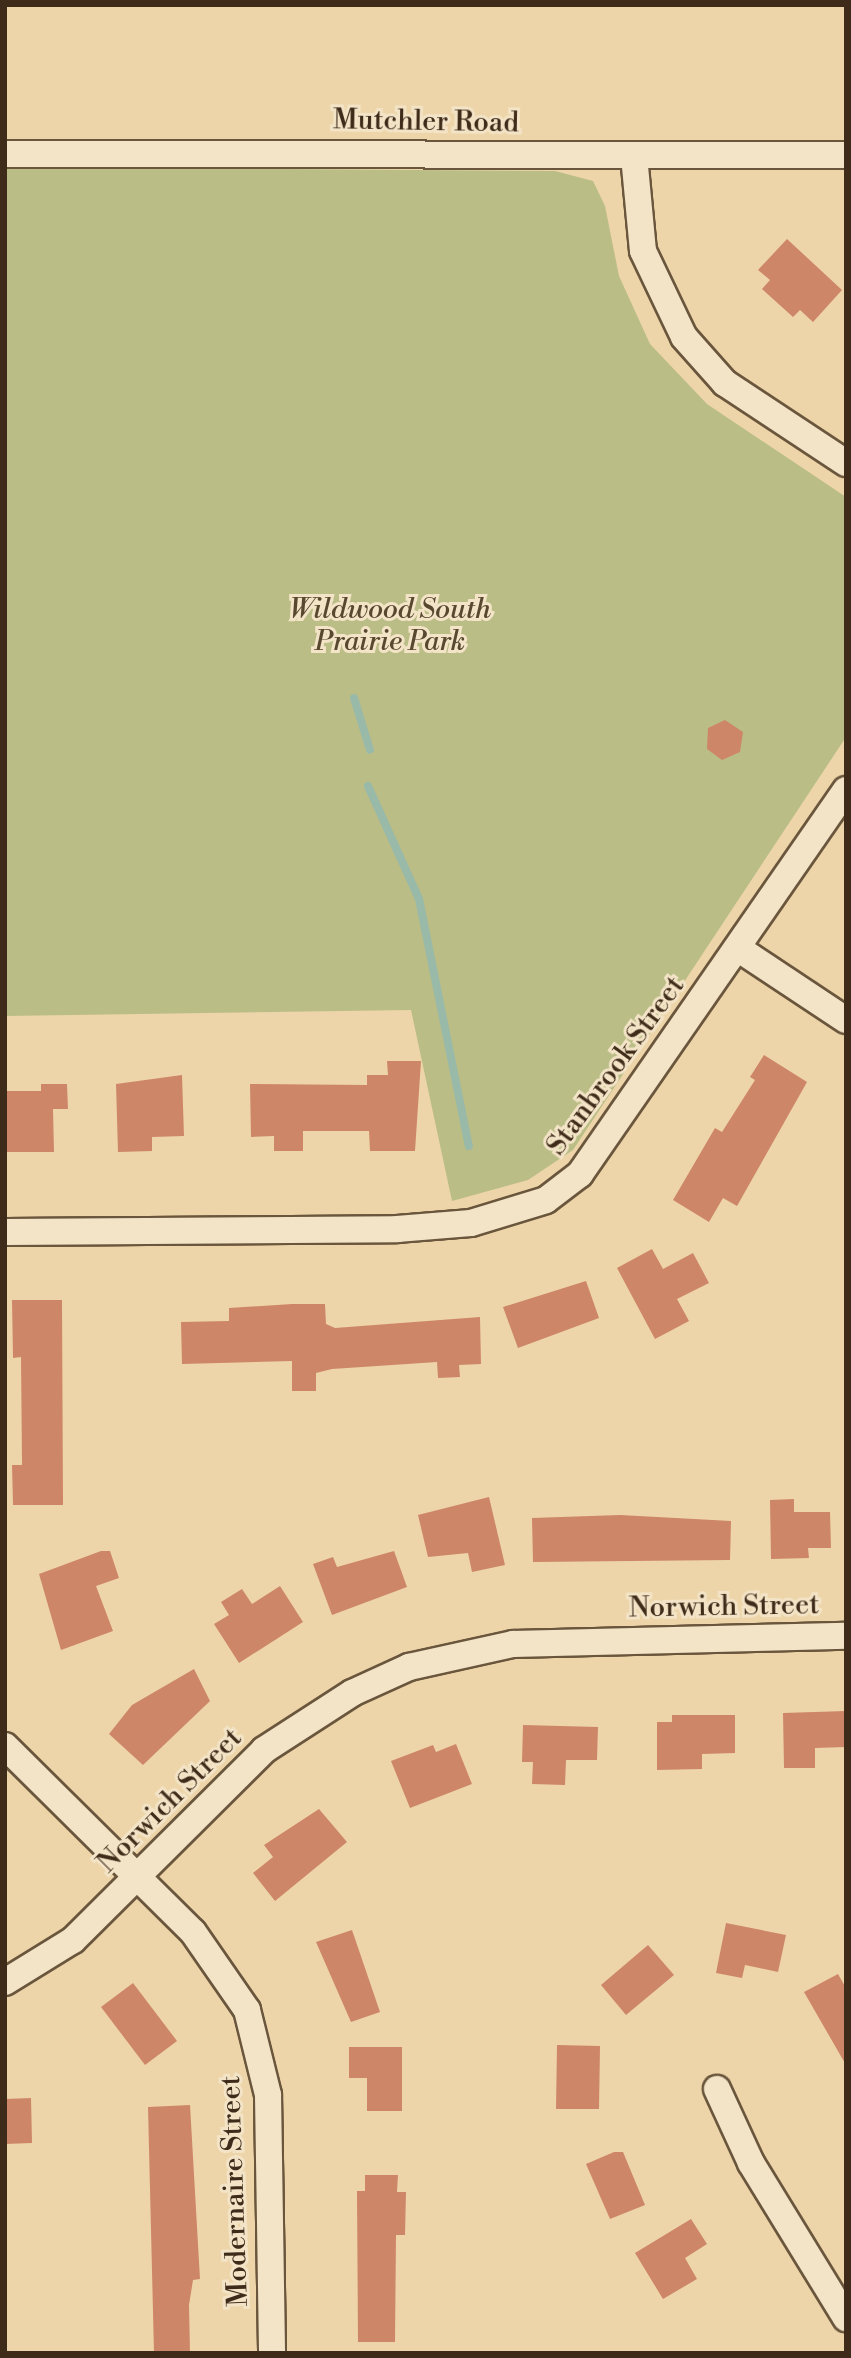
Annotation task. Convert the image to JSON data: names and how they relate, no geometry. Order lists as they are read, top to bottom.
{
  "streets": {
    "street": [
      "Mutchler Road",
      "Stanbrook Street",
      "Norwich Street",
      "Modernaire Street"
    ]
  },
  "crossings": [
    ["Norwich Street", "Modernaire Street"]
  ],
  "parks": ["Wildwood South Prairie Park"]
}
